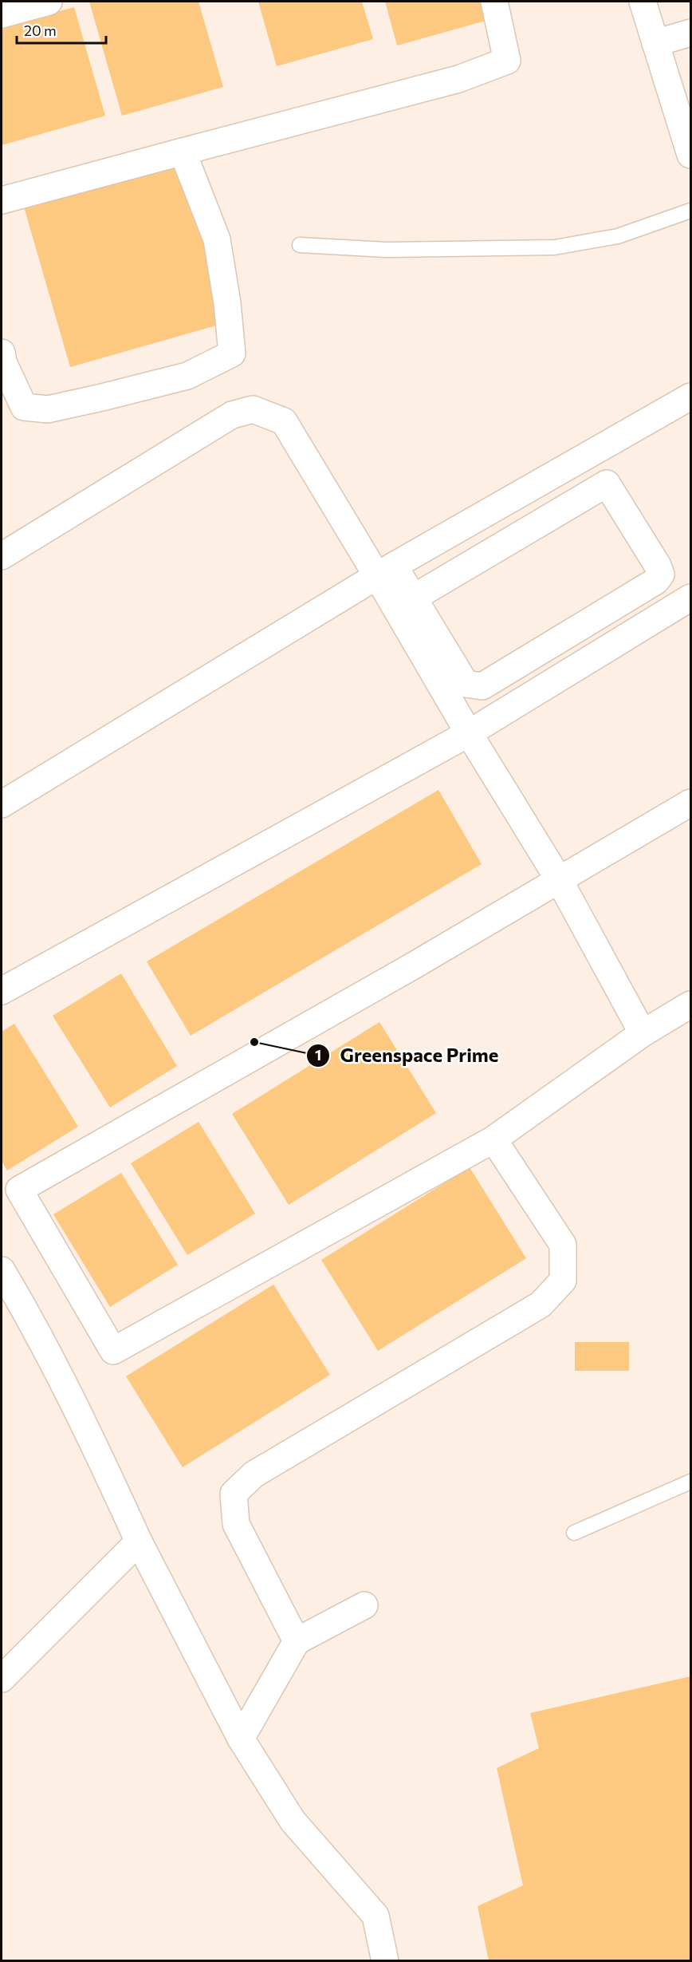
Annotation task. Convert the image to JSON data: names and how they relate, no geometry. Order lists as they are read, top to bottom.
{
  "places": ["Greenspace Prime"],
  "scale_bar": "20 m"
}
